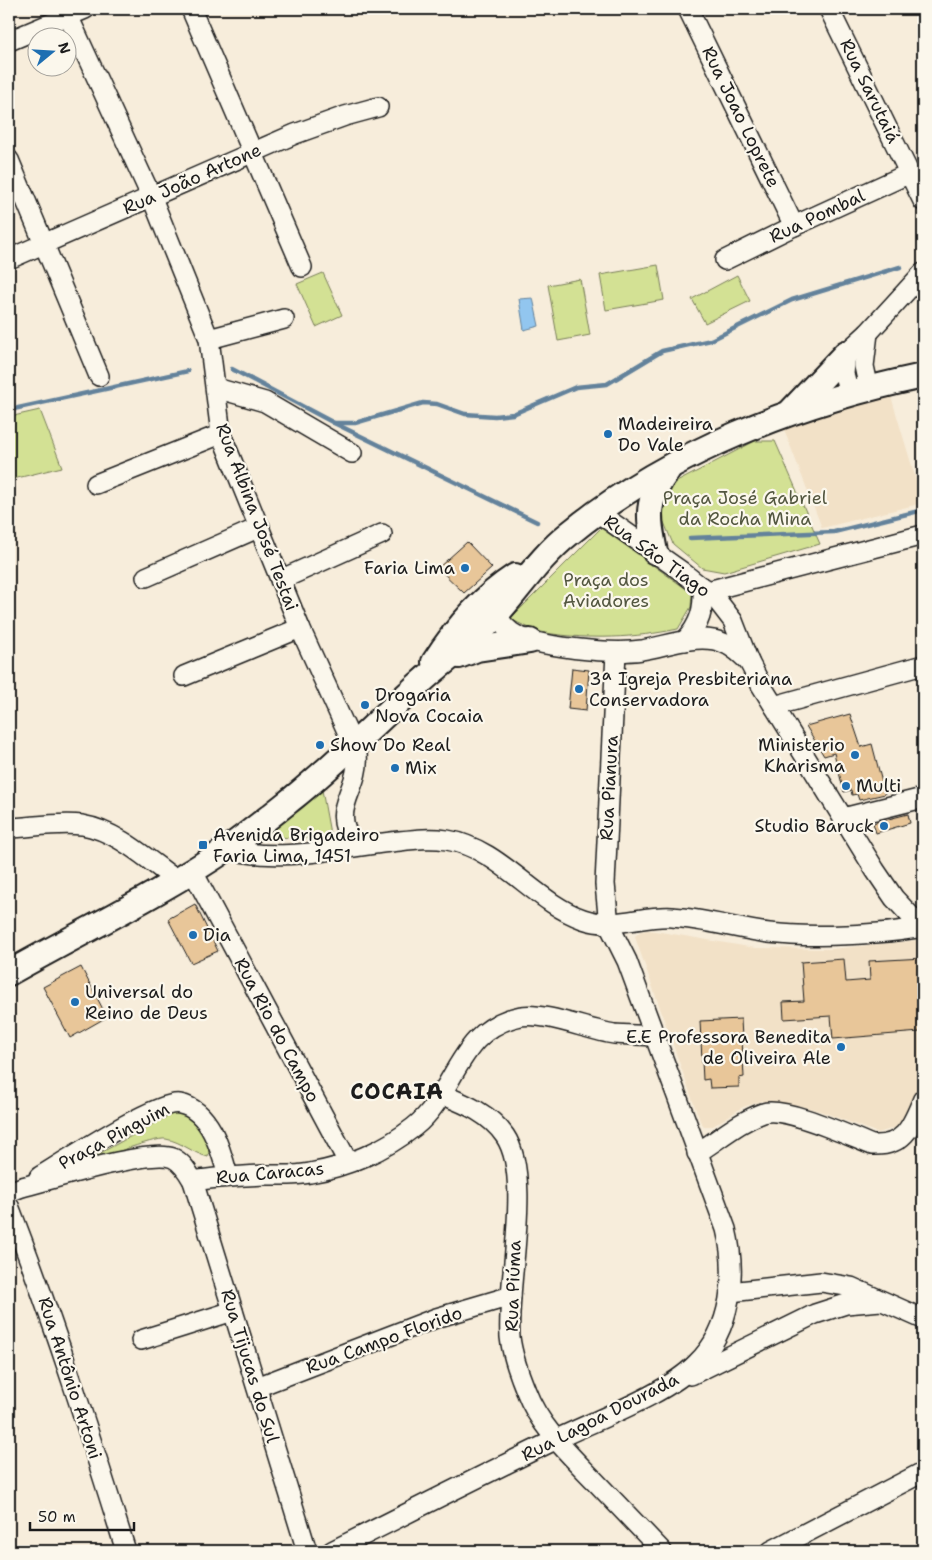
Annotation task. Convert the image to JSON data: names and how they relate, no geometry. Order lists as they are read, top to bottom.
{
  "streets": {
    "street": [
      "Rua Sarutaiá",
      "Rua Joao Loprete",
      "Rua João Artone",
      "Rua Pombal",
      "Rua Albina José Testai",
      "Rua São Tiago",
      "Rua Pianura",
      "Rua Rio do Campo",
      "Praça Pinguim",
      "Rua Caracas",
      "Rua Piúma",
      "Rua Campo Florido",
      "Rua Tijucas do Sul",
      "Rua Antônio Artoni",
      "Rua Lagoa Dourada"
    ]
  },
  "crossings": [
    ["Rua Sarutaiá", "Rua Pombal"],
    ["Rua Joao Loprete", "Rua Pombal"],
    ["Rua João Artone", "Rua Albina José Testai"],
    ["Rua Pianura", "Rua Lagoa Dourada"],
    ["Rua Rio do Campo", "Rua Caracas"],
    ["Praça Pinguim", "Rua Caracas"],
    ["Rua Caracas", "Rua Piúma"],
    ["Rua Caracas", "Rua Tijucas do Sul"],
    ["Rua Caracas", "Rua Lagoa Dourada"],
    ["Rua Piúma", "Rua Campo Florido"],
    ["Rua Piúma", "Rua Lagoa Dourada"],
    ["Rua Campo Florido", "Rua Tijucas do Sul"]
  ],
  "districts": ["COCAIA"],
  "parks": ["Praça José Gabriel da Rocha Mina", "Praça dos Aviadores"],
  "places": {
    "other": [
      "Madeireira Do Vale",
      "Faria Lima",
      "3ª Igreja Presbiteriana Conservadora",
      "Drogaria Nova Cocaia",
      "Show Do Real",
      "Ministerio Kharisma",
      "Mix",
      "Multi",
      "Studio Baruck",
      "Dia",
      "Universal do Reino de Deus",
      "E.E Professora Benedita de Oliveira Ale"
    ],
    "transit": ["Avenida Brigadeiro Faria Lima, 1451"]
  },
  "scale_bar": "50 m",
  "north": "right"
}
